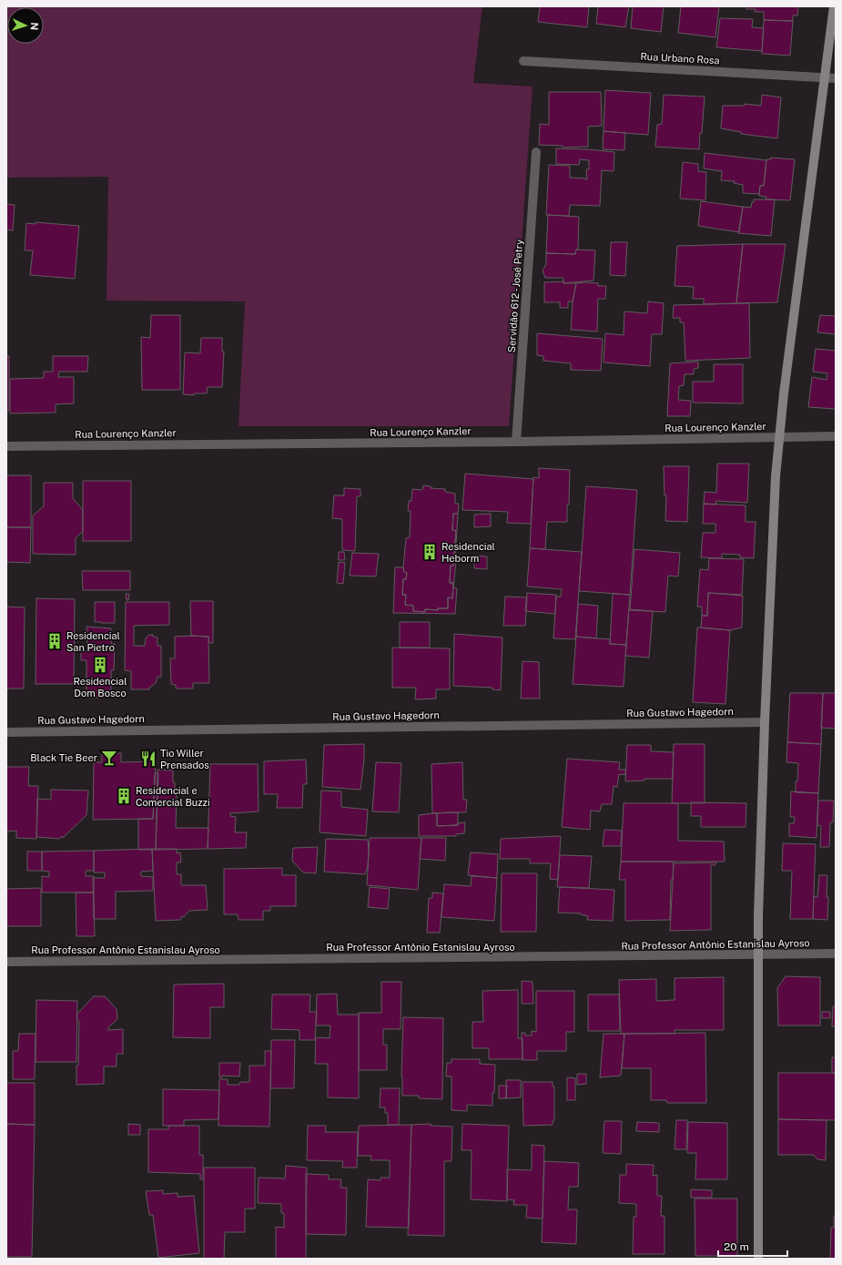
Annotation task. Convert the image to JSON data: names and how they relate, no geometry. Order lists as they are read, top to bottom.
{
  "streets": {
    "street": [
      "Rua Urbano Rosa",
      "Servidão 612 - José Petry",
      "Rua Lourenço Kanzler",
      "Rua Gustavo Hagedorn",
      "Rua Professor Antônio Estanislau Ayroso"
    ]
  },
  "crossings": [
    ["Servidão 612 - José Petry", "Rua Lourenço Kanzler"]
  ],
  "places": {
    "building": [
      "Residencial Heborm",
      "Residencial San Pietro",
      "Residencial Dom Bosco",
      "Residencial e Comercial Buzzi"
    ],
    "bar": ["Black Tie Beer"],
    "restaurant": ["Tio Willer Prensados"]
  },
  "scale_bar": "20 m",
  "north": "right"
}
